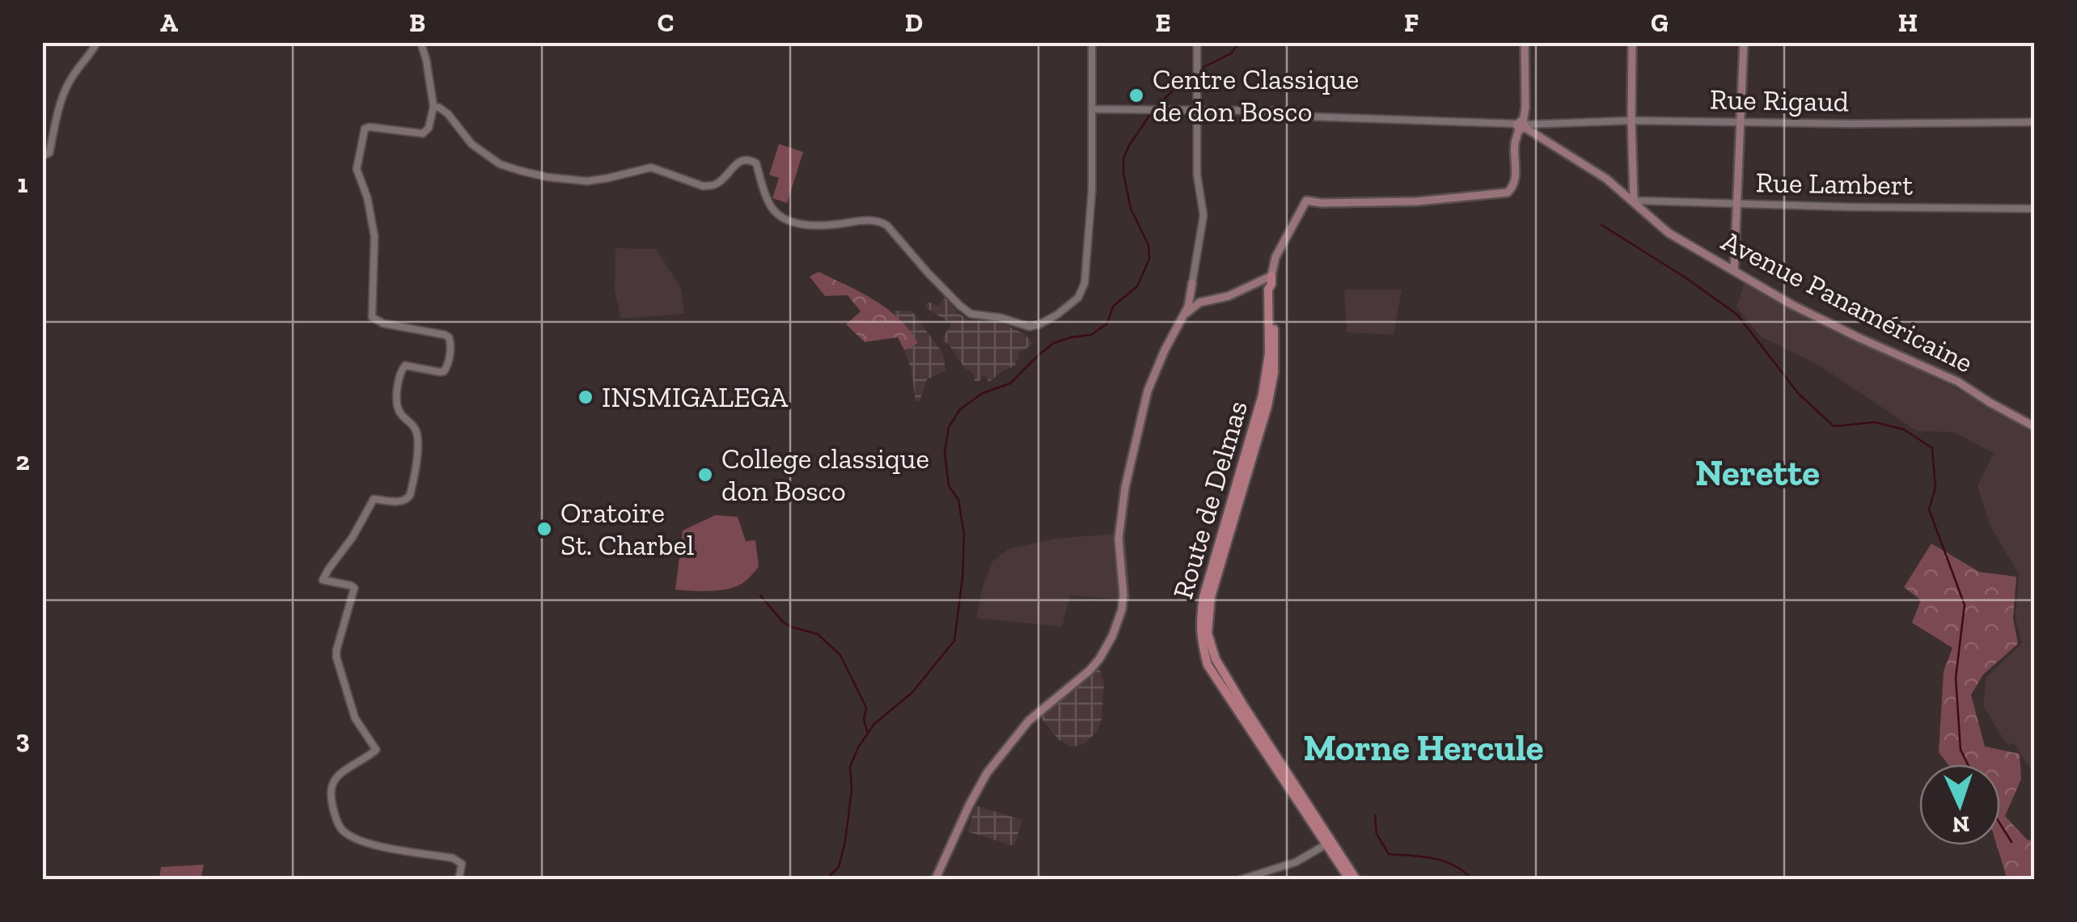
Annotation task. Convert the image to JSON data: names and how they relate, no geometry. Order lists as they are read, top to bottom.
{
  "streets": {
    "main road": ["Avenue Panaméricaine", "Route de Delmas"],
    "street": ["Rue Rigaud", "Rue Lambert"]
  },
  "crossings": [
    ["Rue Rigaud", "Avenue Panaméricaine"],
    ["Rue Rigaud", "Route de Delmas"],
    ["Rue Lambert", "Avenue Panaméricaine"],
    ["Avenue Panaméricaine", "Route de Delmas"]
  ],
  "districts": ["Nerette", "Morne Hercule"],
  "places": [
    "Centre Classique de don Bosco",
    "INSMIGALEGA",
    "College classique don Bosco",
    "Oratoire St. Charbel"
  ],
  "north": "bottom",
  "grid": {
    "columns": [
      "A",
      "B",
      "C",
      "D",
      "E",
      "F",
      "G",
      "H"
    ],
    "rows": ["1", "2", "3"]
  }
}
